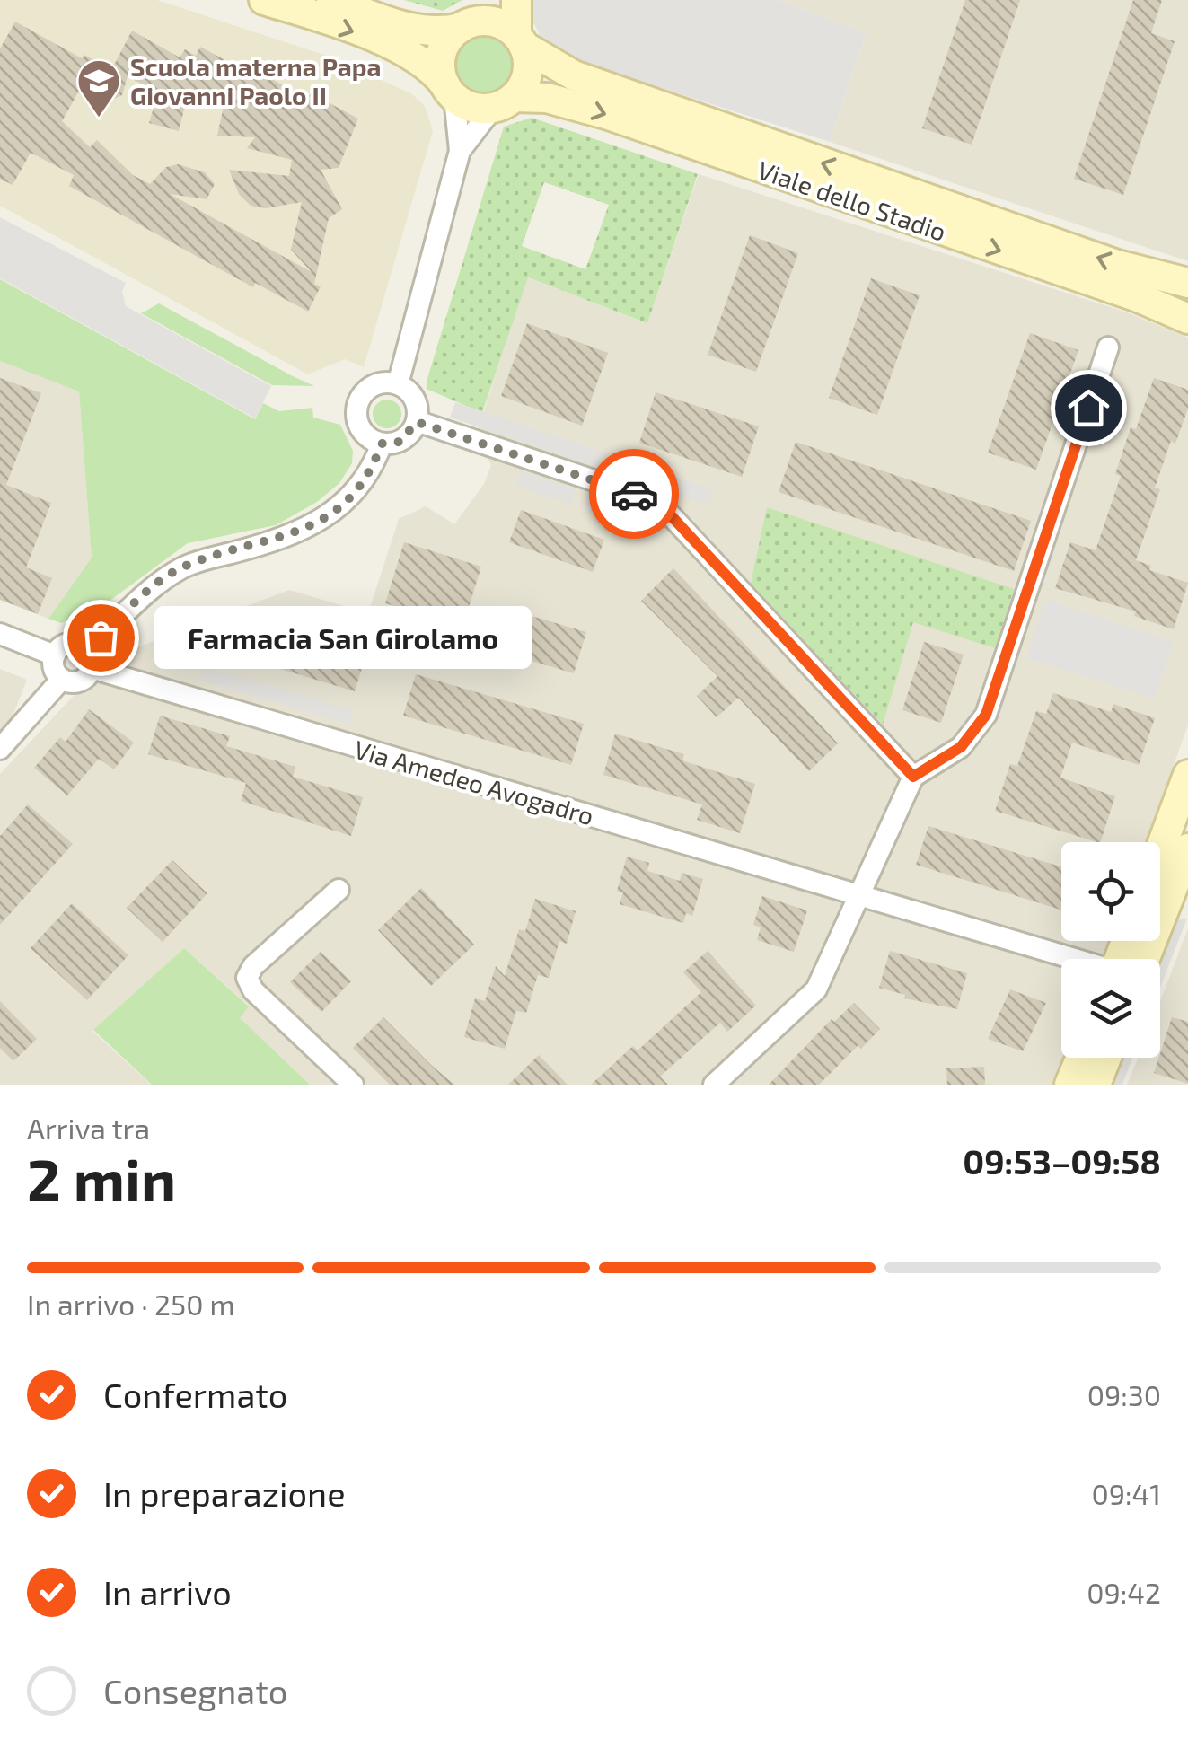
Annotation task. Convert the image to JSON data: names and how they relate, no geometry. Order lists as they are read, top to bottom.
{
  "streets": {
    "street": ["Viale dello Stadio", "Via Amedeo Avogadro"]
  },
  "places": {
    "school or university": ["Scuola materna Papa Giovanni Paolo II"],
    "other": ["Farmacia San Girolamo"]
  },
  "page": {
    "bubble": "Farmacia San Girolamo",
    "heading": ["2 min", "Arriva tra", "09:53–09:58"],
    "bar": "In arrivo · 250 m",
    "list": [
      ["Confermato", "09:30"],
      ["In preparazione", "09:41"],
      ["In arrivo", "09:42"],
      "Consegnato"
    ]
  }
}
